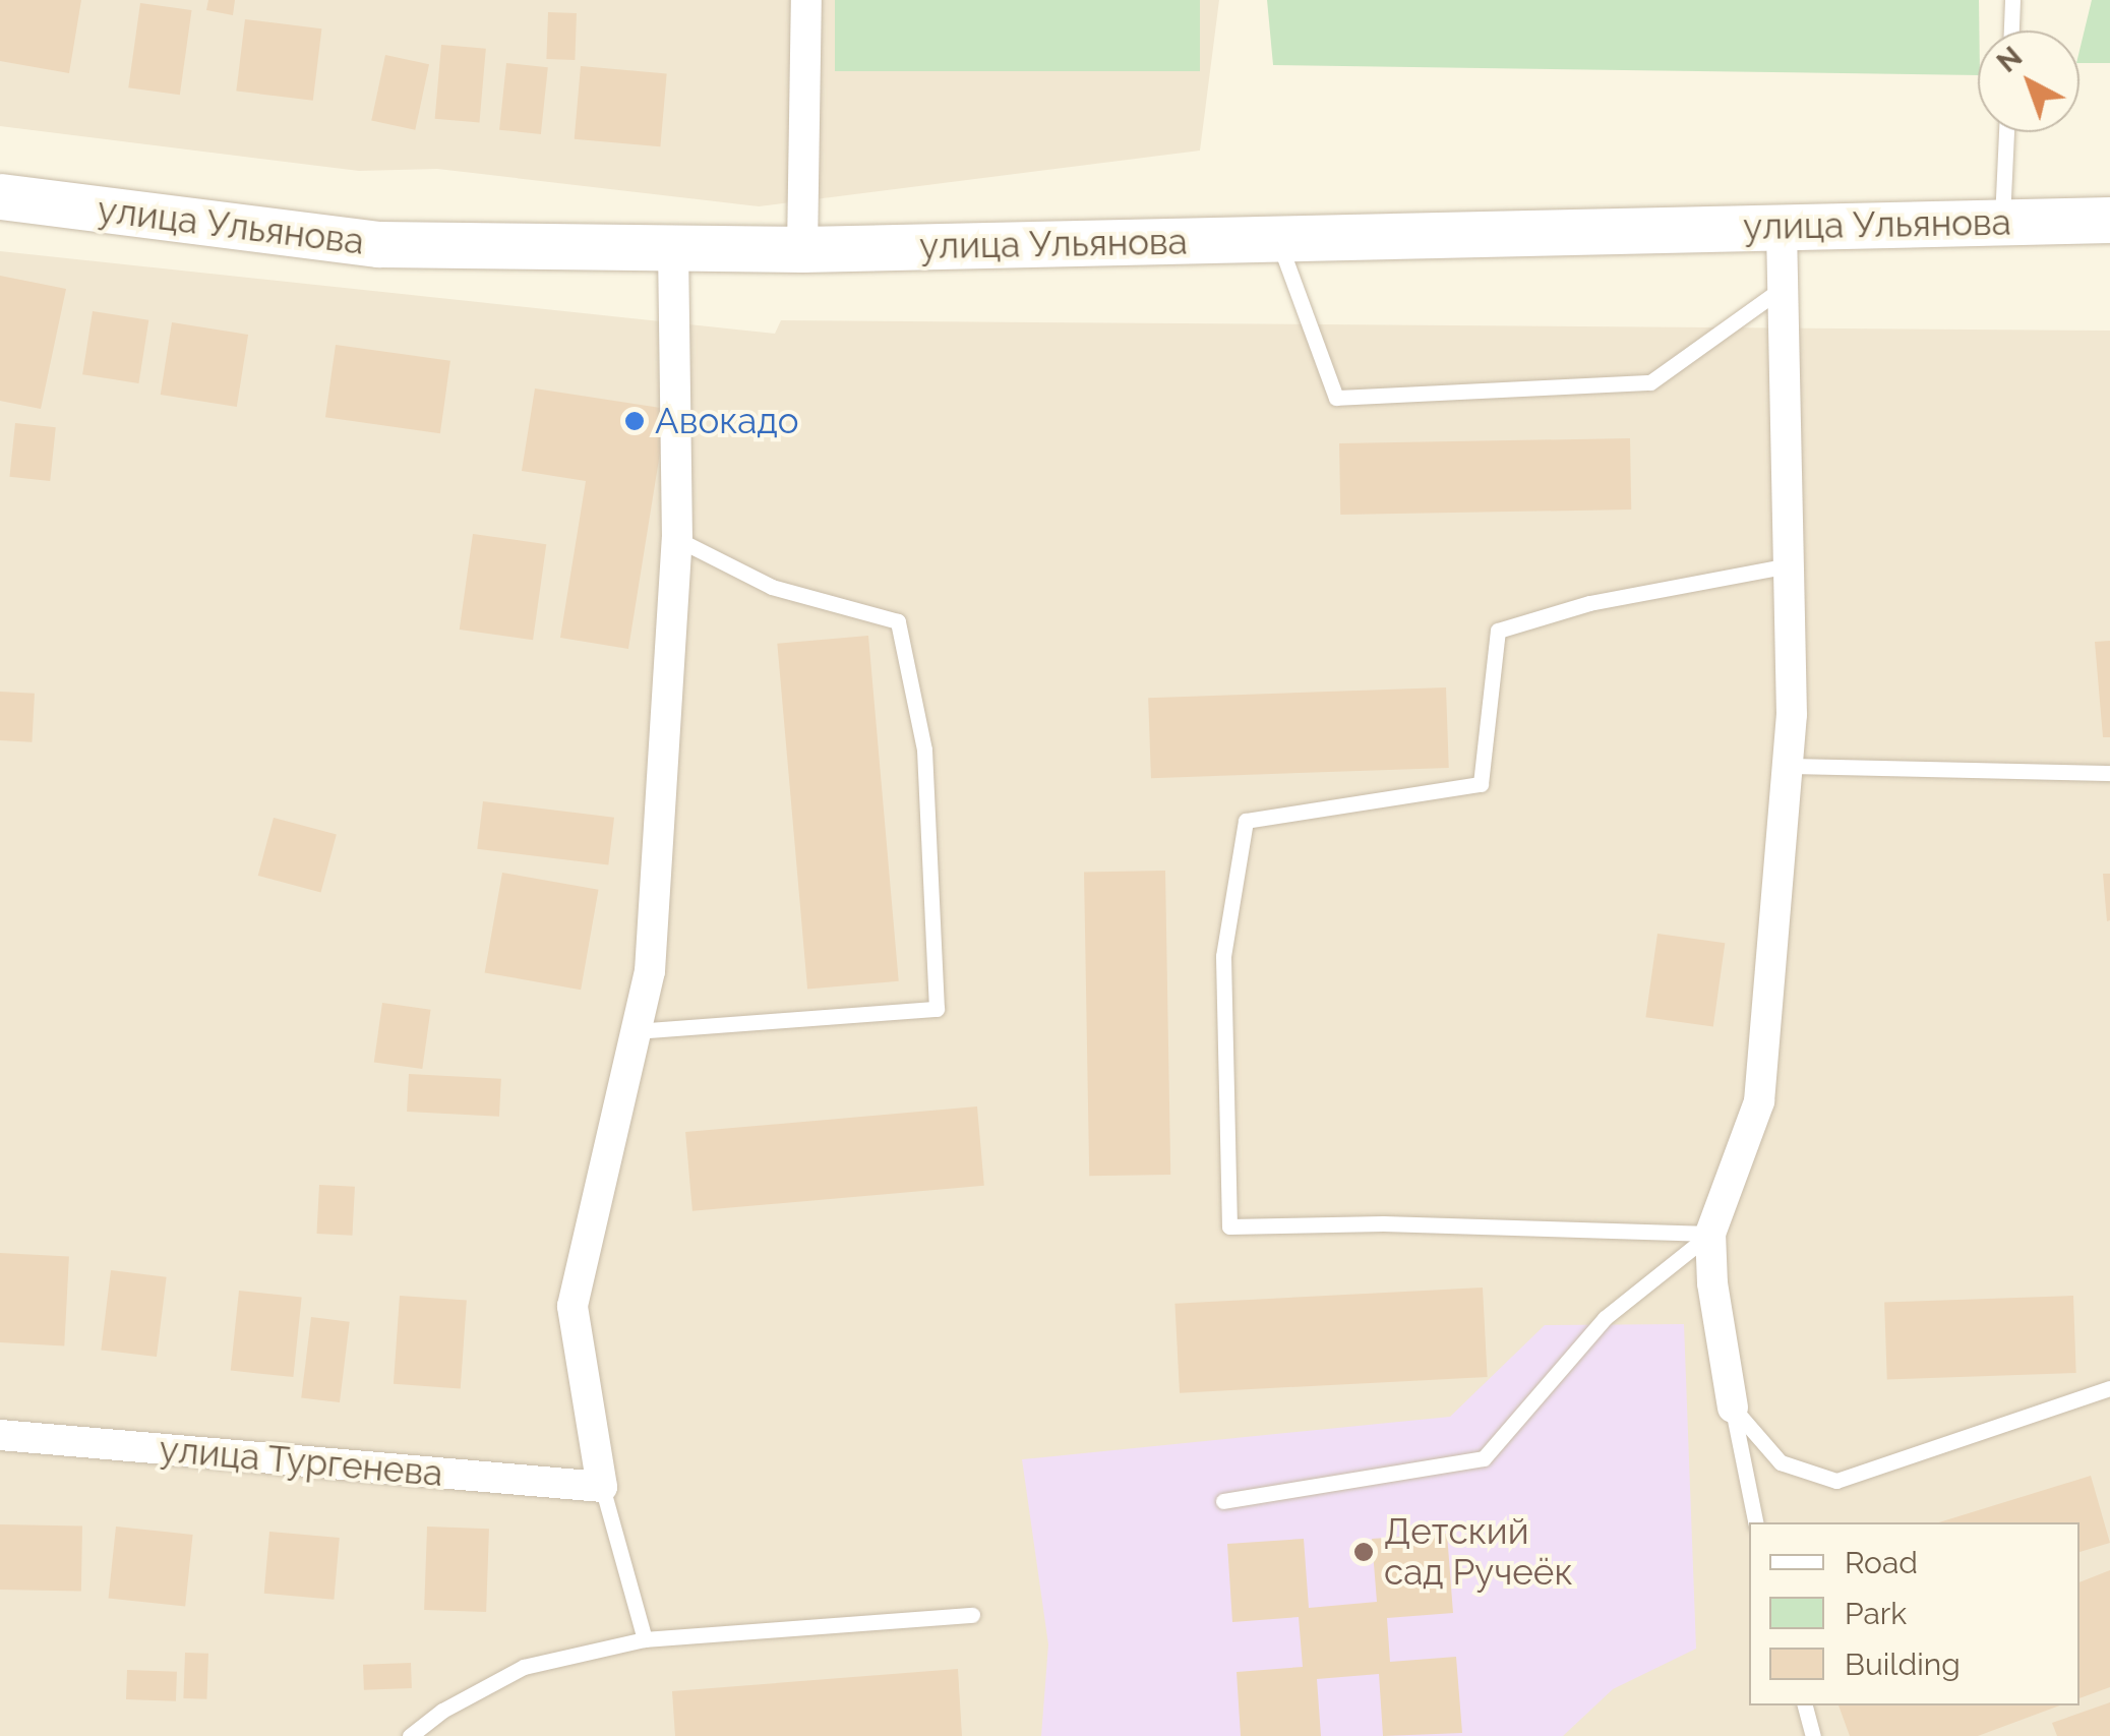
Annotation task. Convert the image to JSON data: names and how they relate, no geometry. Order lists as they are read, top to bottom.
{
  "streets": {
    "main road": ["улица Ульянова"],
    "street": ["улица Тургенева"]
  },
  "places": ["Авокадо", "Детский сад Ручеёк"],
  "legend": ["Road", "Park", "Building"],
  "north": "top left"
}
